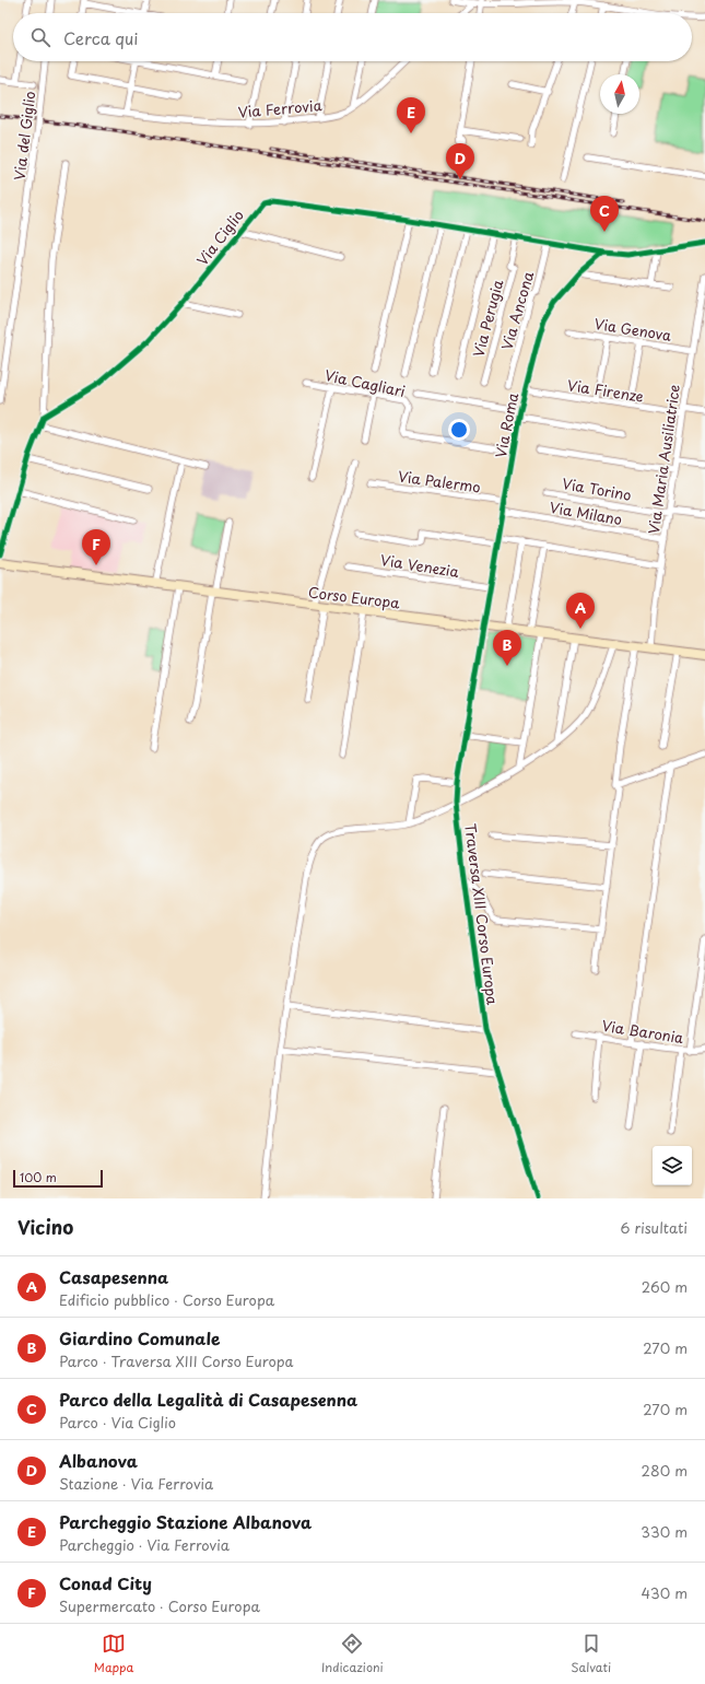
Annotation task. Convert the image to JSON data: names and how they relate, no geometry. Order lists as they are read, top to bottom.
{
  "streets": {
    "street": [
      "Via Ferrovia",
      "Via del Giglio",
      "Via Ciglio",
      "Via Ancona",
      "Via Perugia",
      "Via Genova",
      "Via Cagliari",
      "Via Firenze",
      "Via Roma",
      "Via Maria Ausiliatrice",
      "Via Palermo",
      "Via Torino",
      "Via Milano",
      "Via Venezia",
      "Corso Europa",
      "Traversa XIII Corso Europa",
      "Via Baronia"
    ]
  },
  "crossings": [
    ["Via Ciglio", "Via Ancona"],
    ["Via Ciglio", "Via Perugia"],
    ["Via Ciglio", "Via Roma"],
    ["Via Genova", "Via Maria Ausiliatrice"],
    ["Via Cagliari", "Via Roma"],
    ["Via Firenze", "Via Roma"],
    ["Via Firenze", "Via Maria Ausiliatrice"],
    ["Via Roma", "Via Palermo"],
    ["Via Roma", "Via Milano"],
    ["Via Roma", "Via Venezia"],
    ["Via Roma", "Corso Europa"],
    ["Via Roma", "Traversa XIII Corso Europa"],
    ["Via Maria Ausiliatrice", "Via Torino"],
    ["Via Maria Ausiliatrice", "Via Milano"],
    ["Via Maria Ausiliatrice", "Corso Europa"],
    ["Corso Europa", "Traversa XIII Corso Europa"]
  ],
  "scale_bar": "100 m",
  "north": "top",
  "page": {
    "search": "Cerca qui",
    "pins": [
      "E",
      "D",
      "C",
      "F",
      "A",
      "B"
    ],
    "scale": "100 m",
    "heading": ["Vicino", "6 risultati"],
    "list": [
      {
        "mark": "A",
        "name": "Casapesenna",
        "note": "Edificio pubblico · Corso Europa",
        "value": "260 m"
      },
      {
        "mark": "B",
        "name": "Giardino Comunale",
        "note": "Parco · Traversa XIII Corso Europa",
        "value": "270 m"
      },
      {
        "mark": "C",
        "name": "Parco della Legalità di Casapesenna",
        "note": "Parco · Via Ciglio",
        "value": "270 m"
      },
      {
        "mark": "D",
        "name": "Albanova",
        "note": "Stazione · Via Ferrovia",
        "value": "280 m"
      },
      {
        "mark": "E",
        "name": "Parcheggio Stazione Albanova",
        "note": "Parcheggio · Via Ferrovia",
        "value": "330 m"
      },
      {
        "mark": "F",
        "name": "Conad City",
        "note": "Supermercato · Corso Europa",
        "value": "430 m"
      }
    ],
    "nav": ["Mappa", "Indicazioni", "Salvati"]
  }
}
